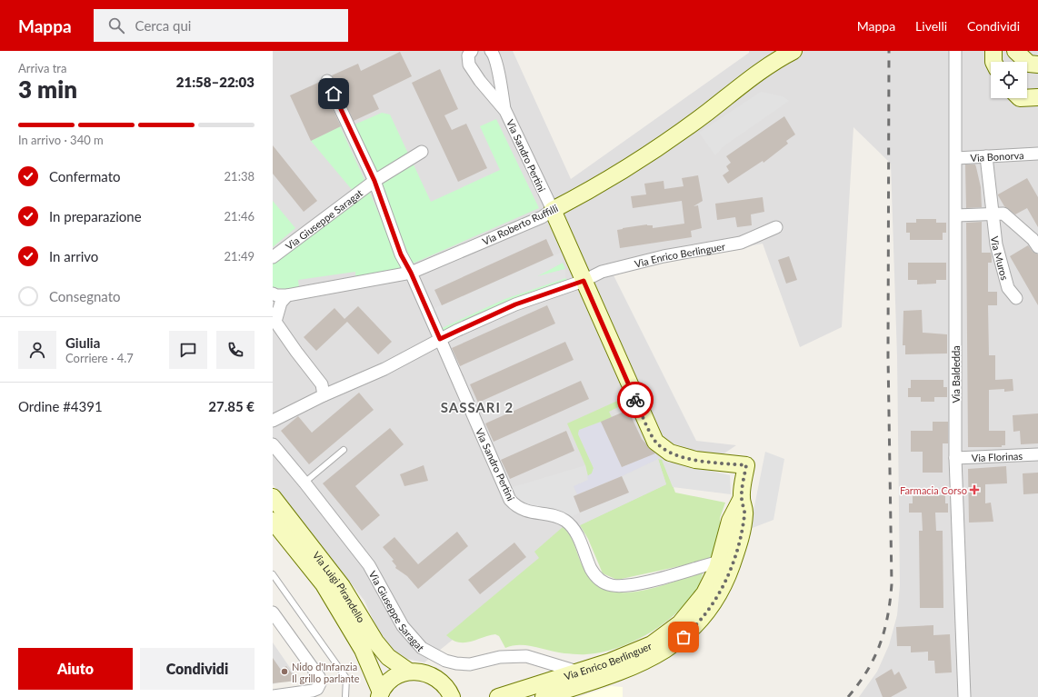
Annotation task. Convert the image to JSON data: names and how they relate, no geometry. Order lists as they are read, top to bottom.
{
  "streets": {
    "street": [
      "Via Sandro Pertini",
      "Via Bonorva",
      "Via Giuseppe Saragat",
      "Via Roberto Ruffilli",
      "Via Enrico Berlinguer",
      "Via Muros",
      "Via Baldedda",
      "Via Florinas",
      "Via Luigi Pirandello"
    ]
  },
  "crossings": [
    ["Via Sandro Pertini", "Via Giuseppe Saragat"],
    ["Via Sandro Pertini", "Via Roberto Ruffilli"],
    ["Via Sandro Pertini", "Via Enrico Berlinguer"],
    ["Via Bonorva", "Via Muros"],
    ["Via Bonorva", "Via Baldedda"],
    ["Via Giuseppe Saragat", "Via Roberto Ruffilli"],
    ["Via Giuseppe Saragat", "Via Enrico Berlinguer"],
    ["Via Baldedda", "Via Florinas"]
  ],
  "districts": ["SASSARI 2"],
  "places": {
    "health": ["Farmacia Corso"],
    "other": ["Nido d'Infanzia Il grillo parlante"]
  },
  "page": {
    "header": "Mappa",
    "search": "Cerca qui",
    "nav": ["Mappa", "Livelli", "Condividi"],
    "heading": ["3 min", "Arriva tra", "21:58–22:03"],
    "panel": [
      "Giulia",
      "Corriere · 4.7",
      "Ordine #4391",
      "27.85 €"
    ],
    "bar": "In arrivo · 340 m",
    "list": [
      ["Confermato", "21:38"],
      ["In preparazione", "21:46"],
      ["In arrivo", "21:49"],
      "Consegnato"
    ],
    "buttons": ["Aiuto", "Condividi"]
  }
}
